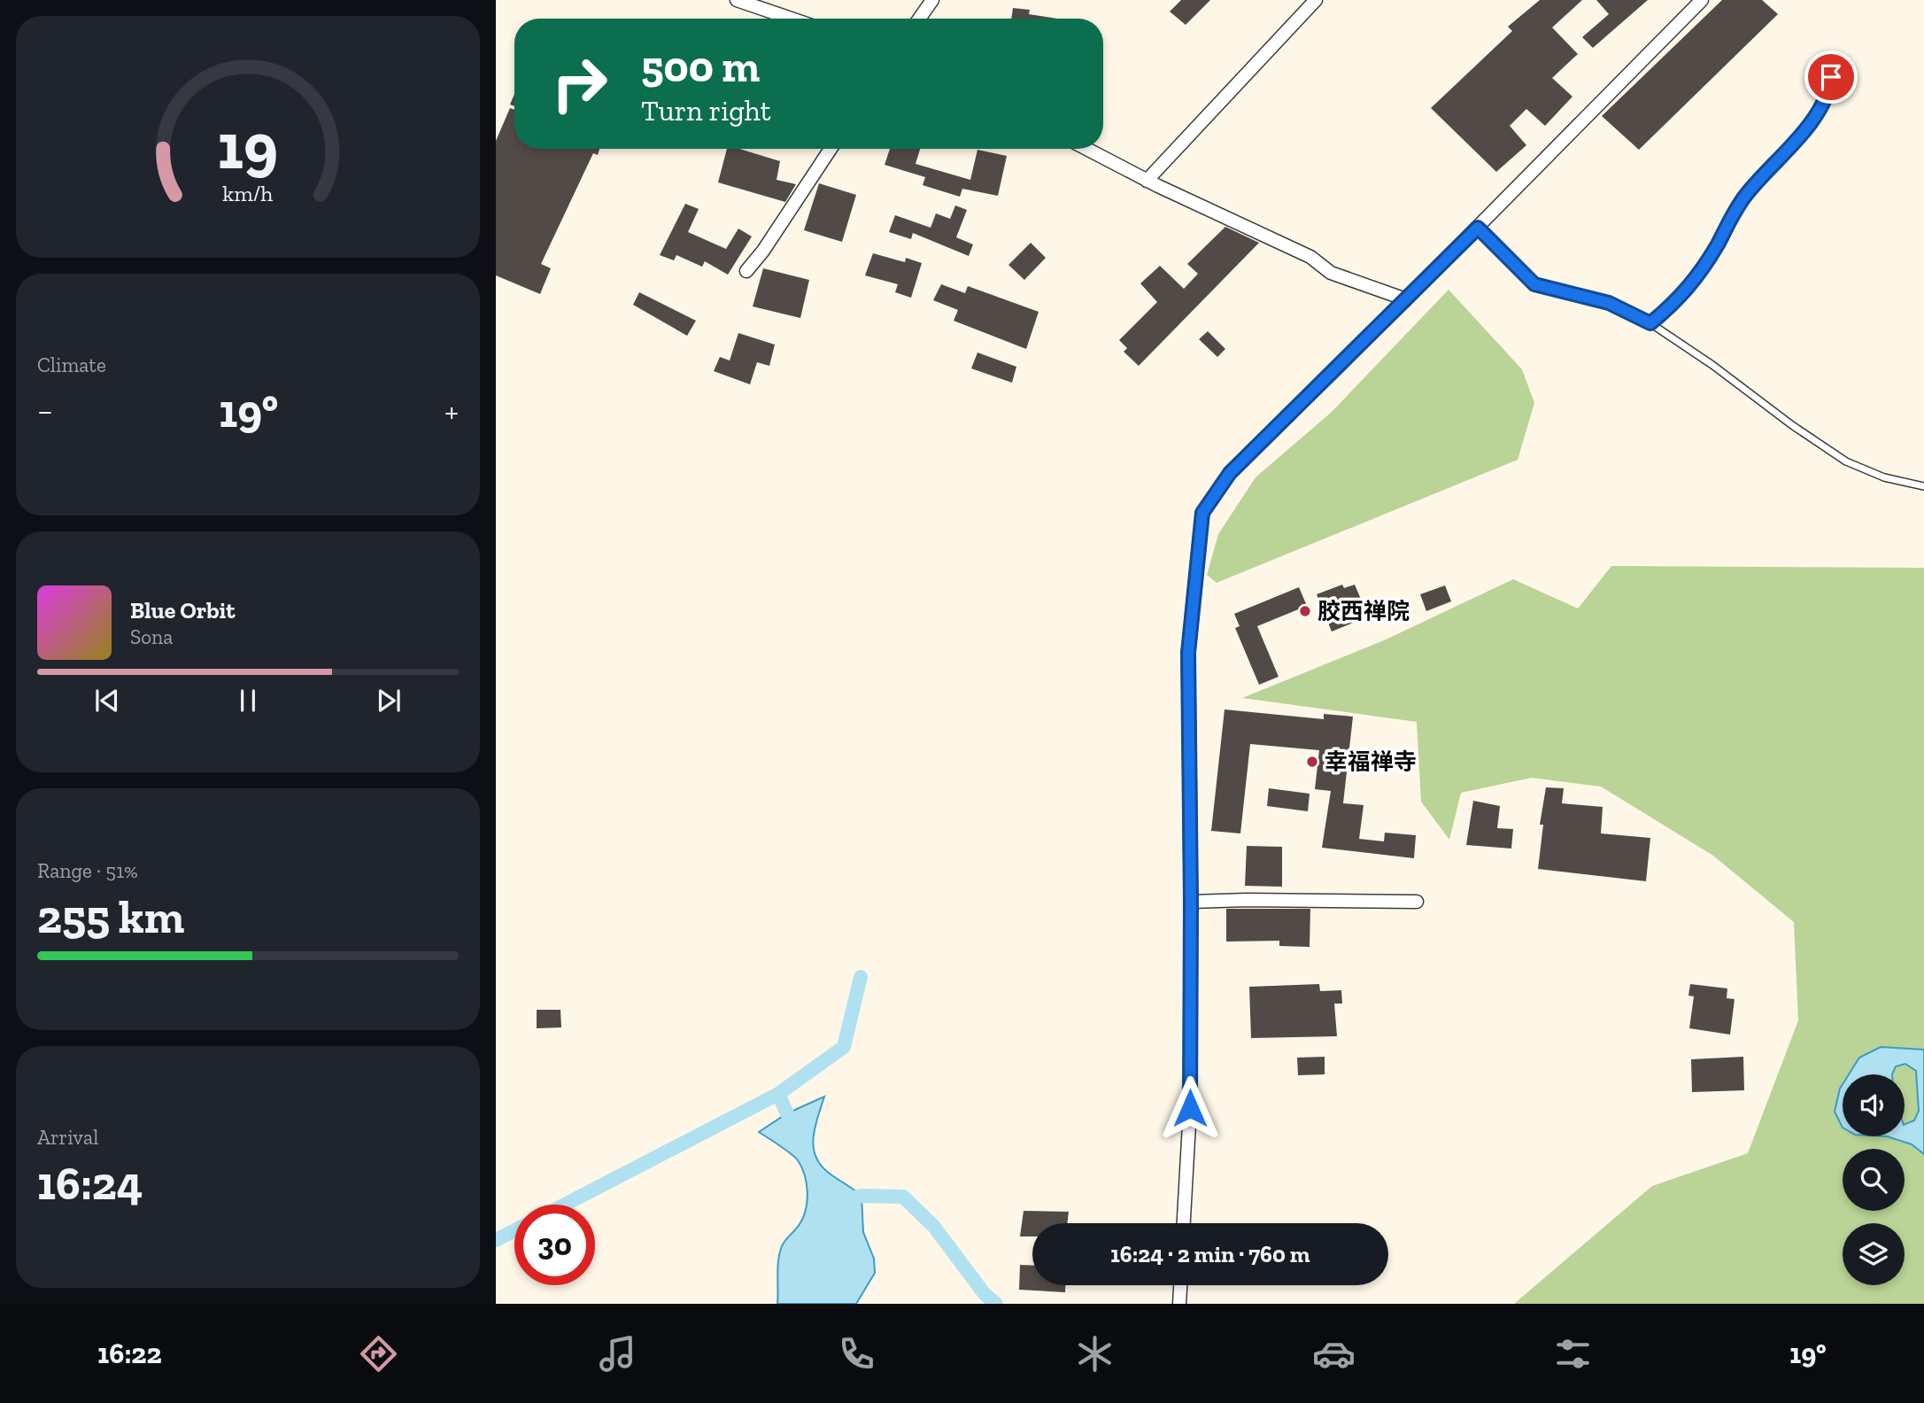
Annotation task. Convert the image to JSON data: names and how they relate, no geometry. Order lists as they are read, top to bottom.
{
  "places": ["胶西禅院", "幸福禅寺"],
  "page": {
    "turn": ["500 m", "Turn right"],
    "tile": [
      "Climate",
      ["Range · 51%", "255 km"],
      ["Arrival", "16:24"]
    ],
    "heat": ["−", "19°", "+"],
    "song": ["Blue Orbit", "Sona"],
    "limit": "30",
    "trip": "16:24 · 2 min · 760 m",
    "tabs": ["16:22", "19°"],
    "gauge": ["19", "km/h"]
  }
}
